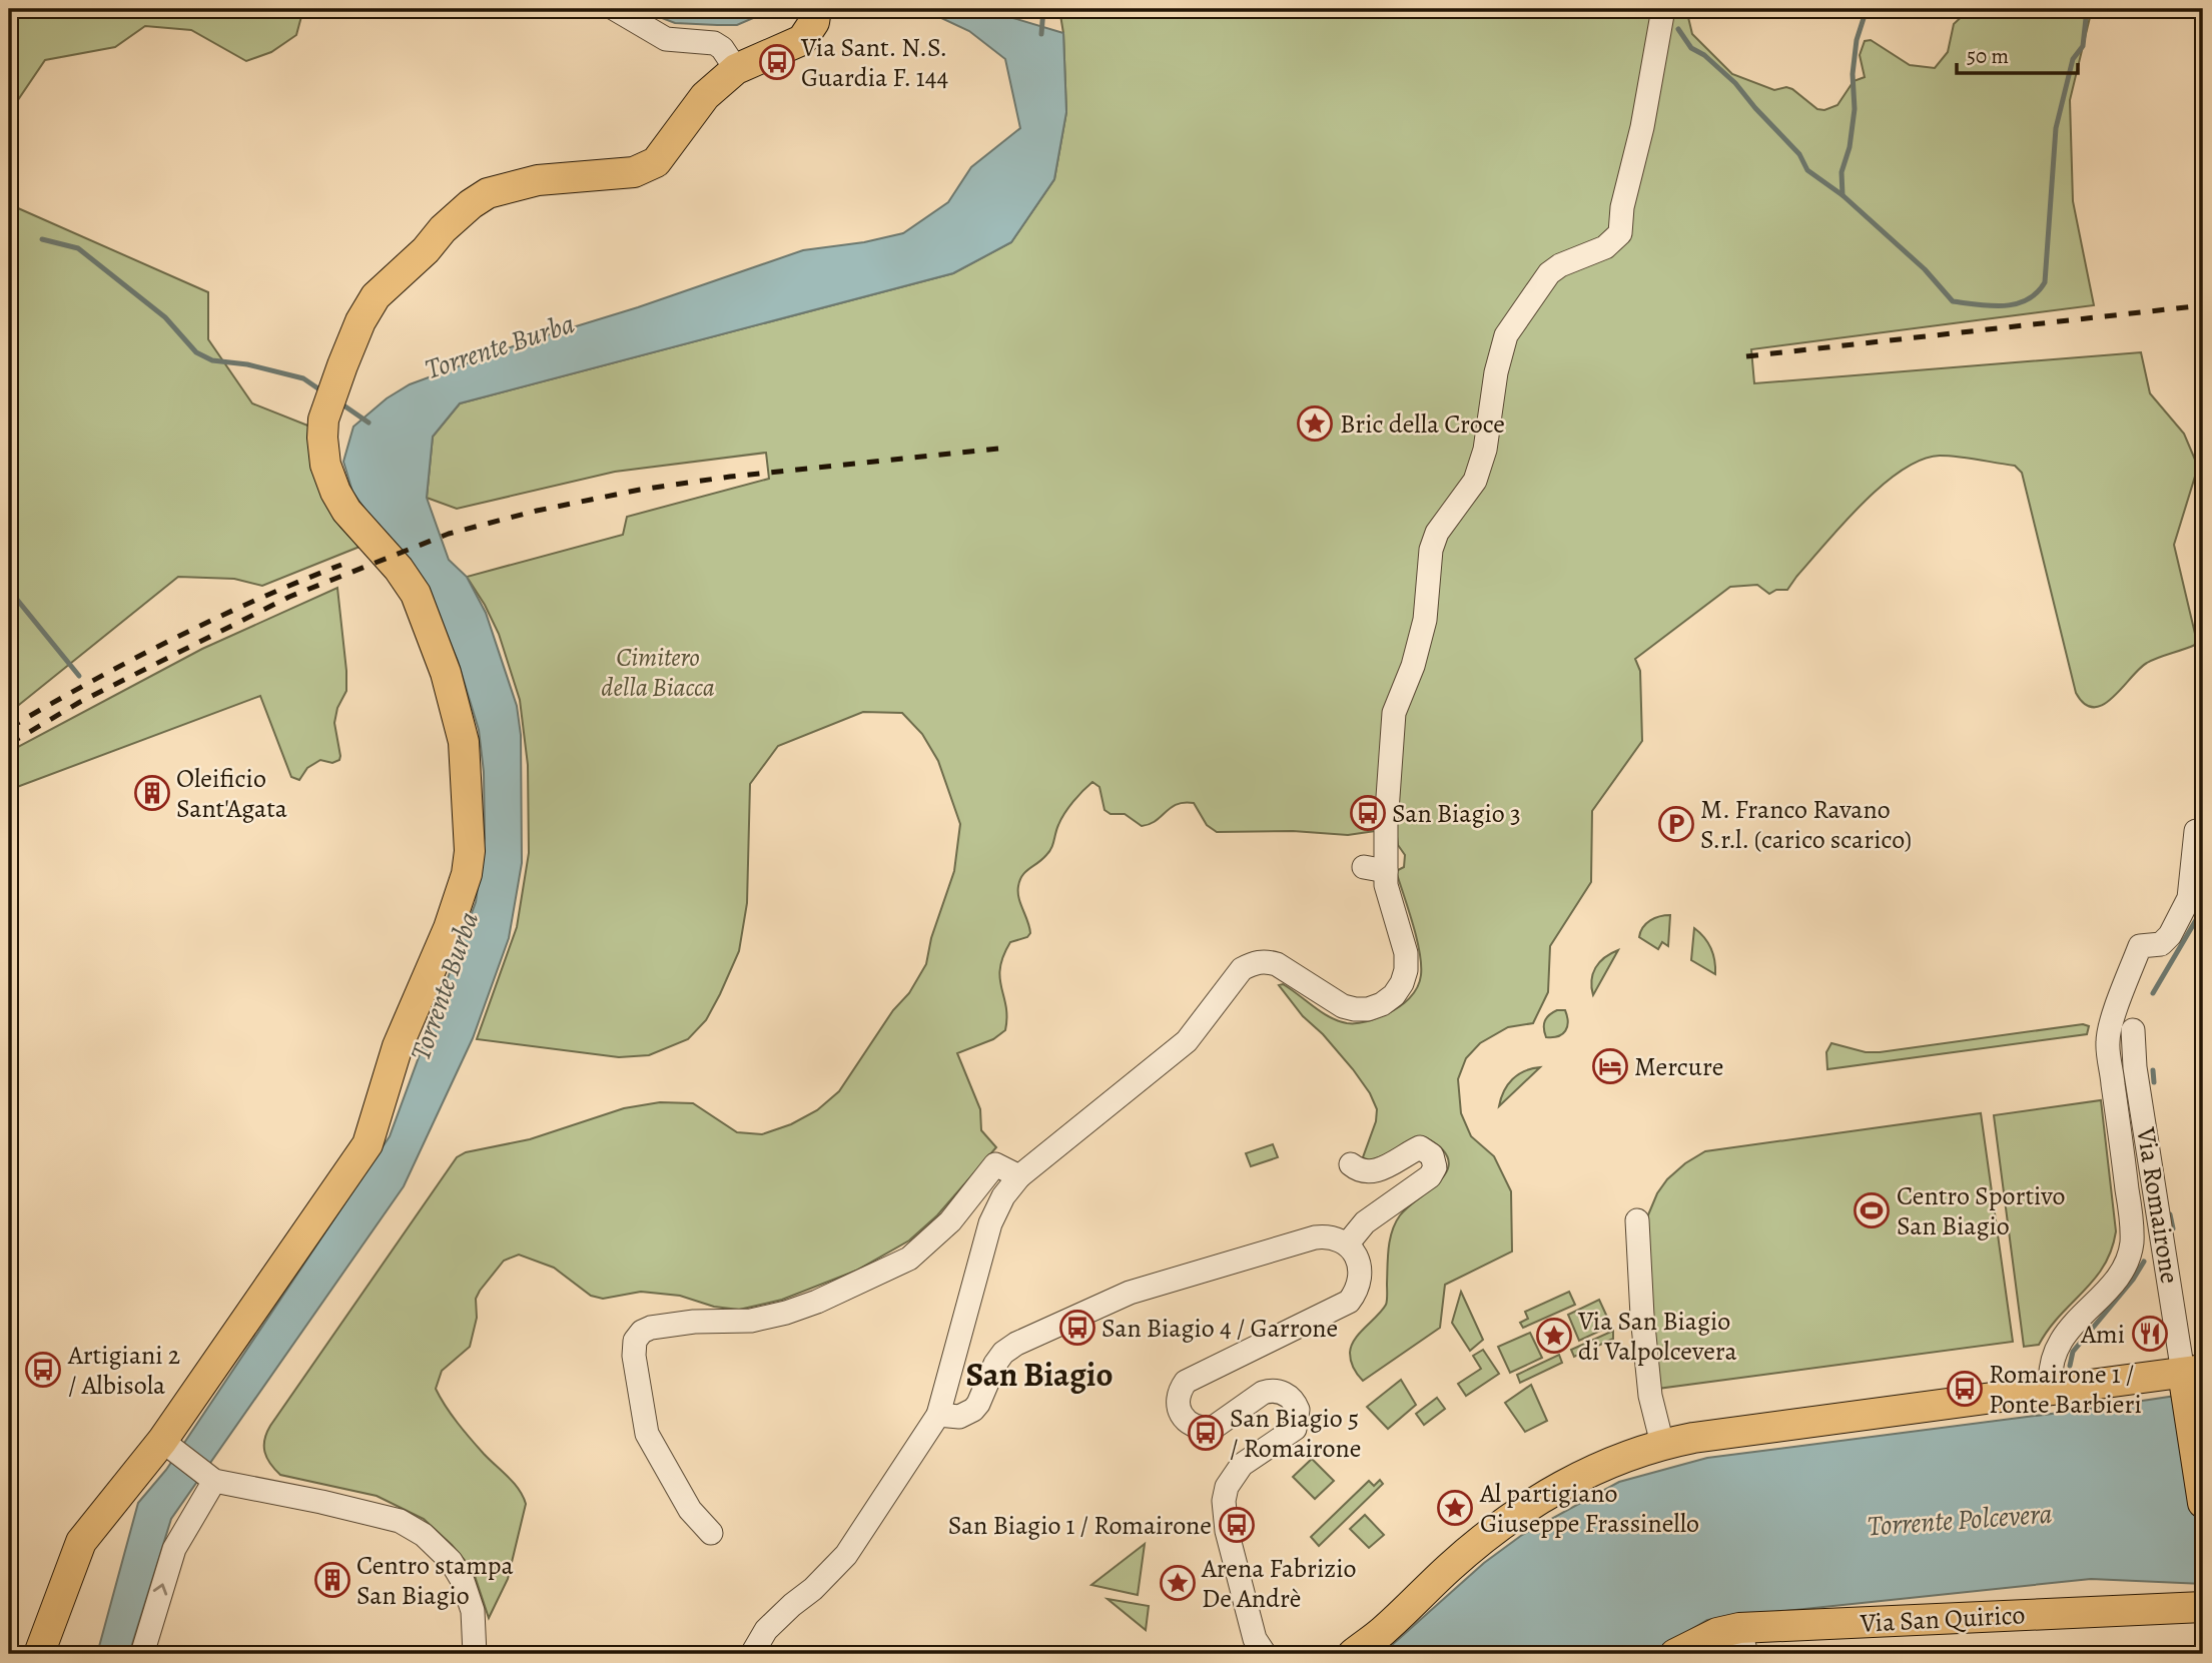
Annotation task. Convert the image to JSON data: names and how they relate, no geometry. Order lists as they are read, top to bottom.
{
  "streets": {
    "main road": ["Via San Quirico"],
    "street": ["Via Romairone"]
  },
  "districts": ["San Biagio"],
  "water": ["Torrente Burba", "Torrente Polcevera"],
  "parks": ["Cimitero della Biacca"],
  "places": {
    "bus stop": [
      "Via Sant. N.S. Guardia F. 144",
      "San Biagio 3",
      "San Biagio 4 / Garrone",
      "Artigiani 2 / Albisola",
      "Romairone 1 / Ponte Barbieri",
      "San Biagio 5 / Romairone",
      "San Biagio 1 / Romairone"
    ],
    "place": [
      "Bric della Croce",
      "Via San Biagio di Valpolcevera",
      "Al partigiano Giuseppe Frassinello",
      "Arena Fabrizio De Andrè"
    ],
    "building": ["Oleificio Sant'Agata", "Centro stampa San Biagio"],
    "parking": ["M. Franco Ravano S.r.l. (carico scarico)"],
    "hotel": ["Mercure"],
    "sports": ["Centro Sportivo San Biagio"],
    "restaurant": ["Ami"]
  },
  "scale_bar": "50 m"
}
